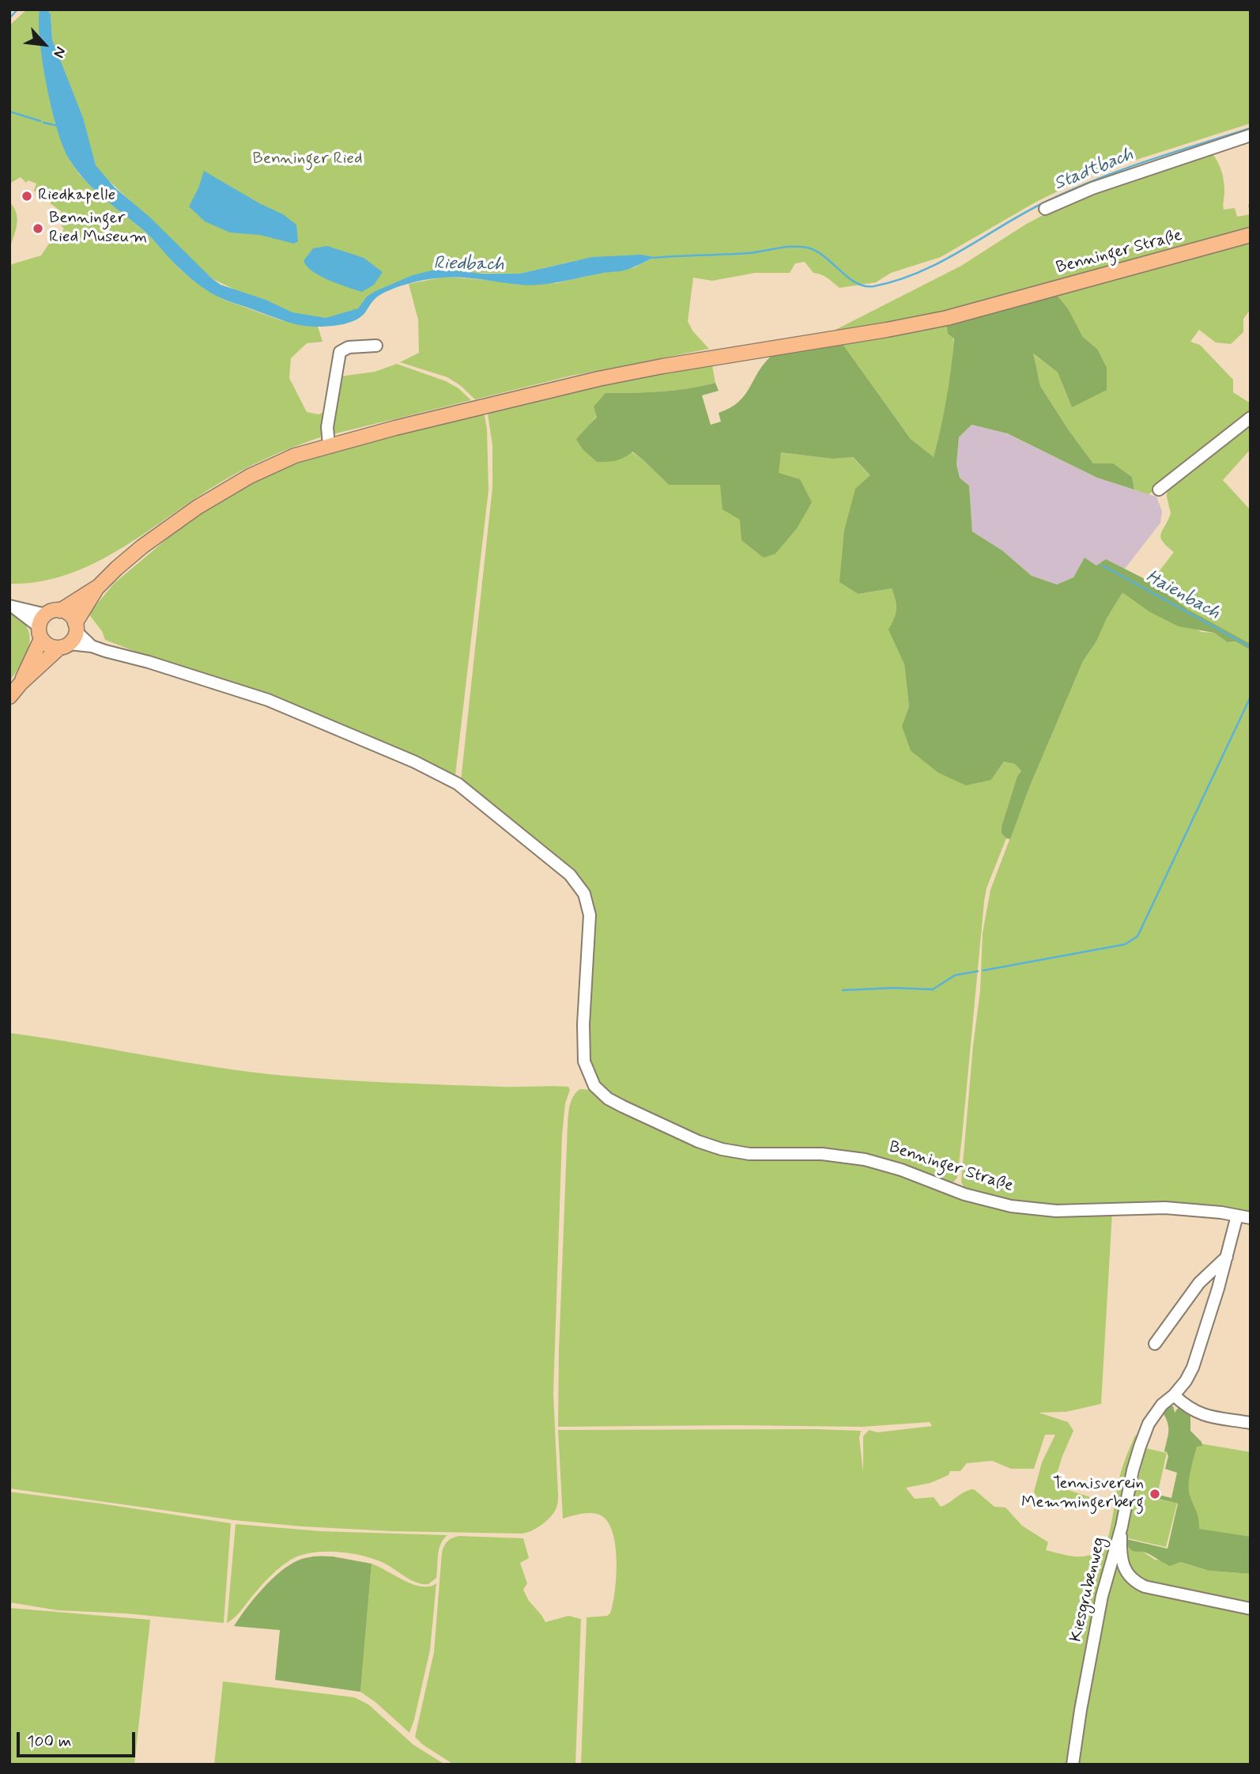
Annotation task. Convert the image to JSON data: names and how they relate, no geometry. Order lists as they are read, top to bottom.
{
  "streets": {
    "main road": ["Benninger Straße"],
    "street": ["Kiesgrubenweg"]
  },
  "crossings": [
    ["Benninger Straße", "Kiesgrubenweg"]
  ],
  "water": ["Stadtbach", "Riedbach", "Haienbach"],
  "parks": ["Benninger Ried"],
  "places": ["Riedkapelle", "Benninger Ried Museum", "Tennisverein Memmingerberg"],
  "scale_bar": "100 m",
  "north": "bottom right"
}
